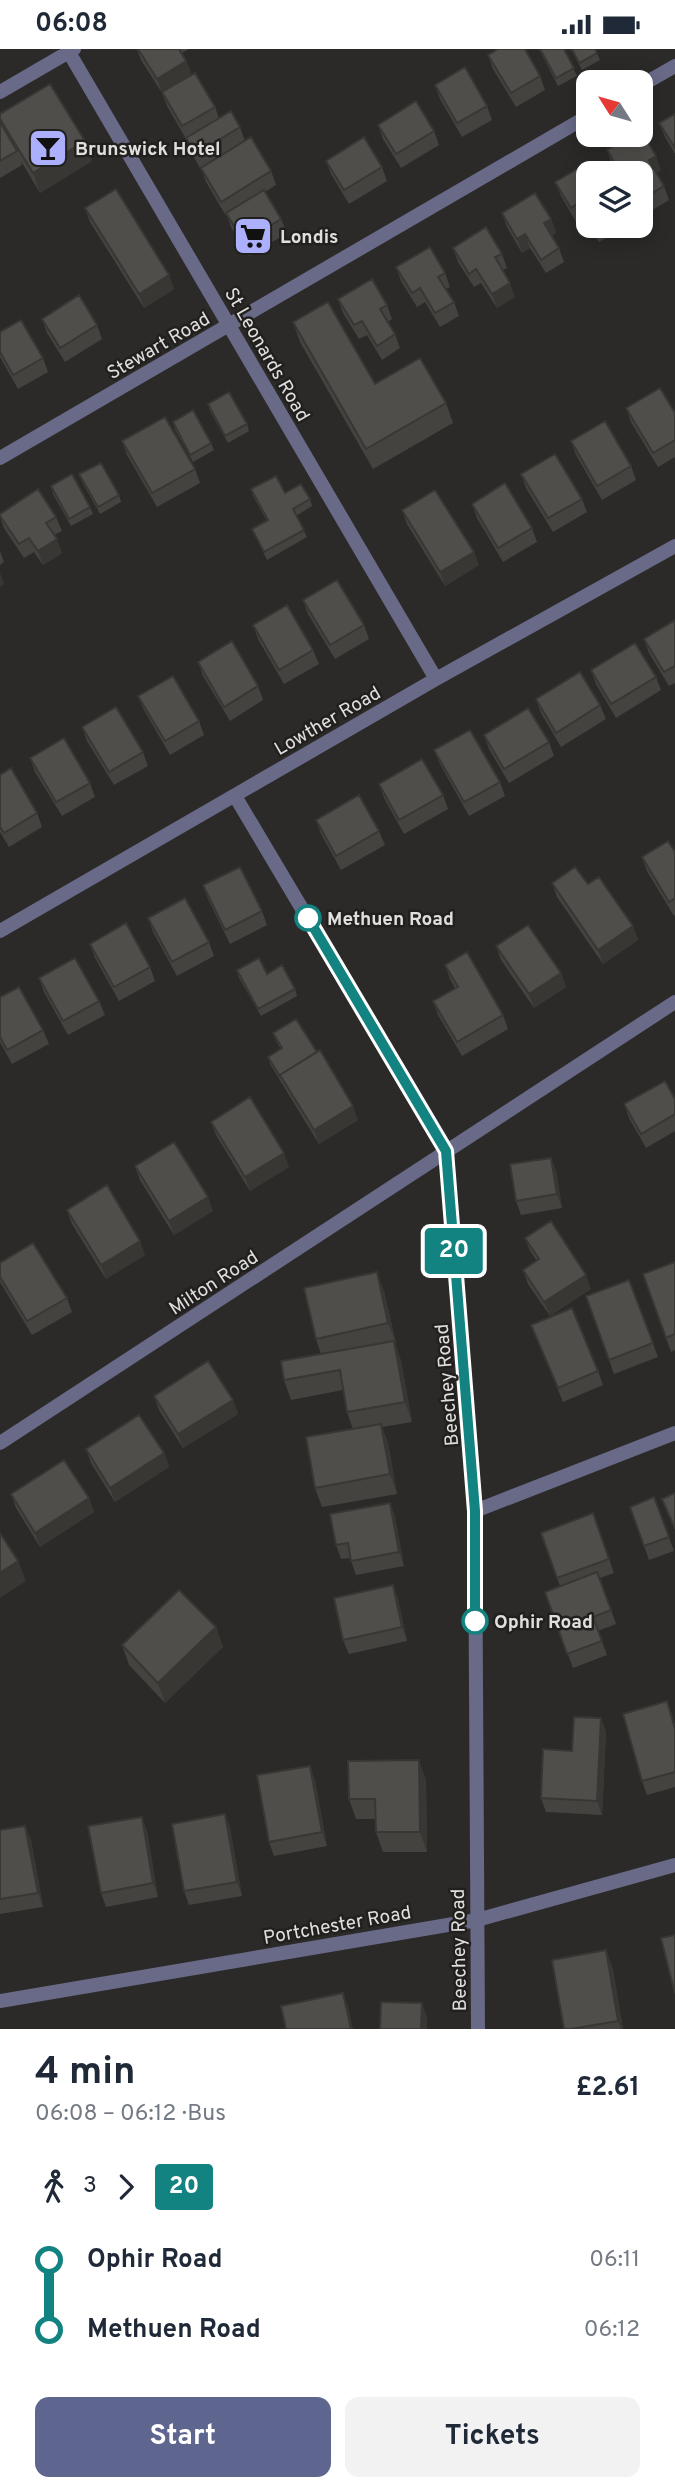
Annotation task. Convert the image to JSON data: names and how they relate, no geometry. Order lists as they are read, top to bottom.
{
  "streets": {
    "street": [
      "Stewart Road",
      "St Leonards Road",
      "Lowther Road",
      "Milton Road",
      "Beechey Road",
      "Portchester Road"
    ]
  },
  "crossings": [
    ["Stewart Road", "St Leonards Road"],
    ["St Leonards Road", "Lowther Road"],
    ["Lowther Road", "Beechey Road"],
    ["Milton Road", "Beechey Road"],
    ["Beechey Road", "Portchester Road"]
  ],
  "places": {
    "bar": ["Brunswick Hotel"],
    "supermarket": ["Londis"],
    "other": ["Methuen Road", "Ophir Road"]
  },
  "lines": ["bus line 20"],
  "north": "top left",
  "page": {
    "status": "06:08",
    "on_map": "20",
    "heading": ["4 min", "06:08 – 06:12 · Bus", "£2.61"],
    "legs": ["3", "20"],
    "list": [
      {
        "name": "Ophir Road",
        "value": "06:11"
      },
      {
        "name": "Methuen Road",
        "value": "06:12"
      }
    ],
    "buttons": ["Start", "Tickets"]
  }
}
